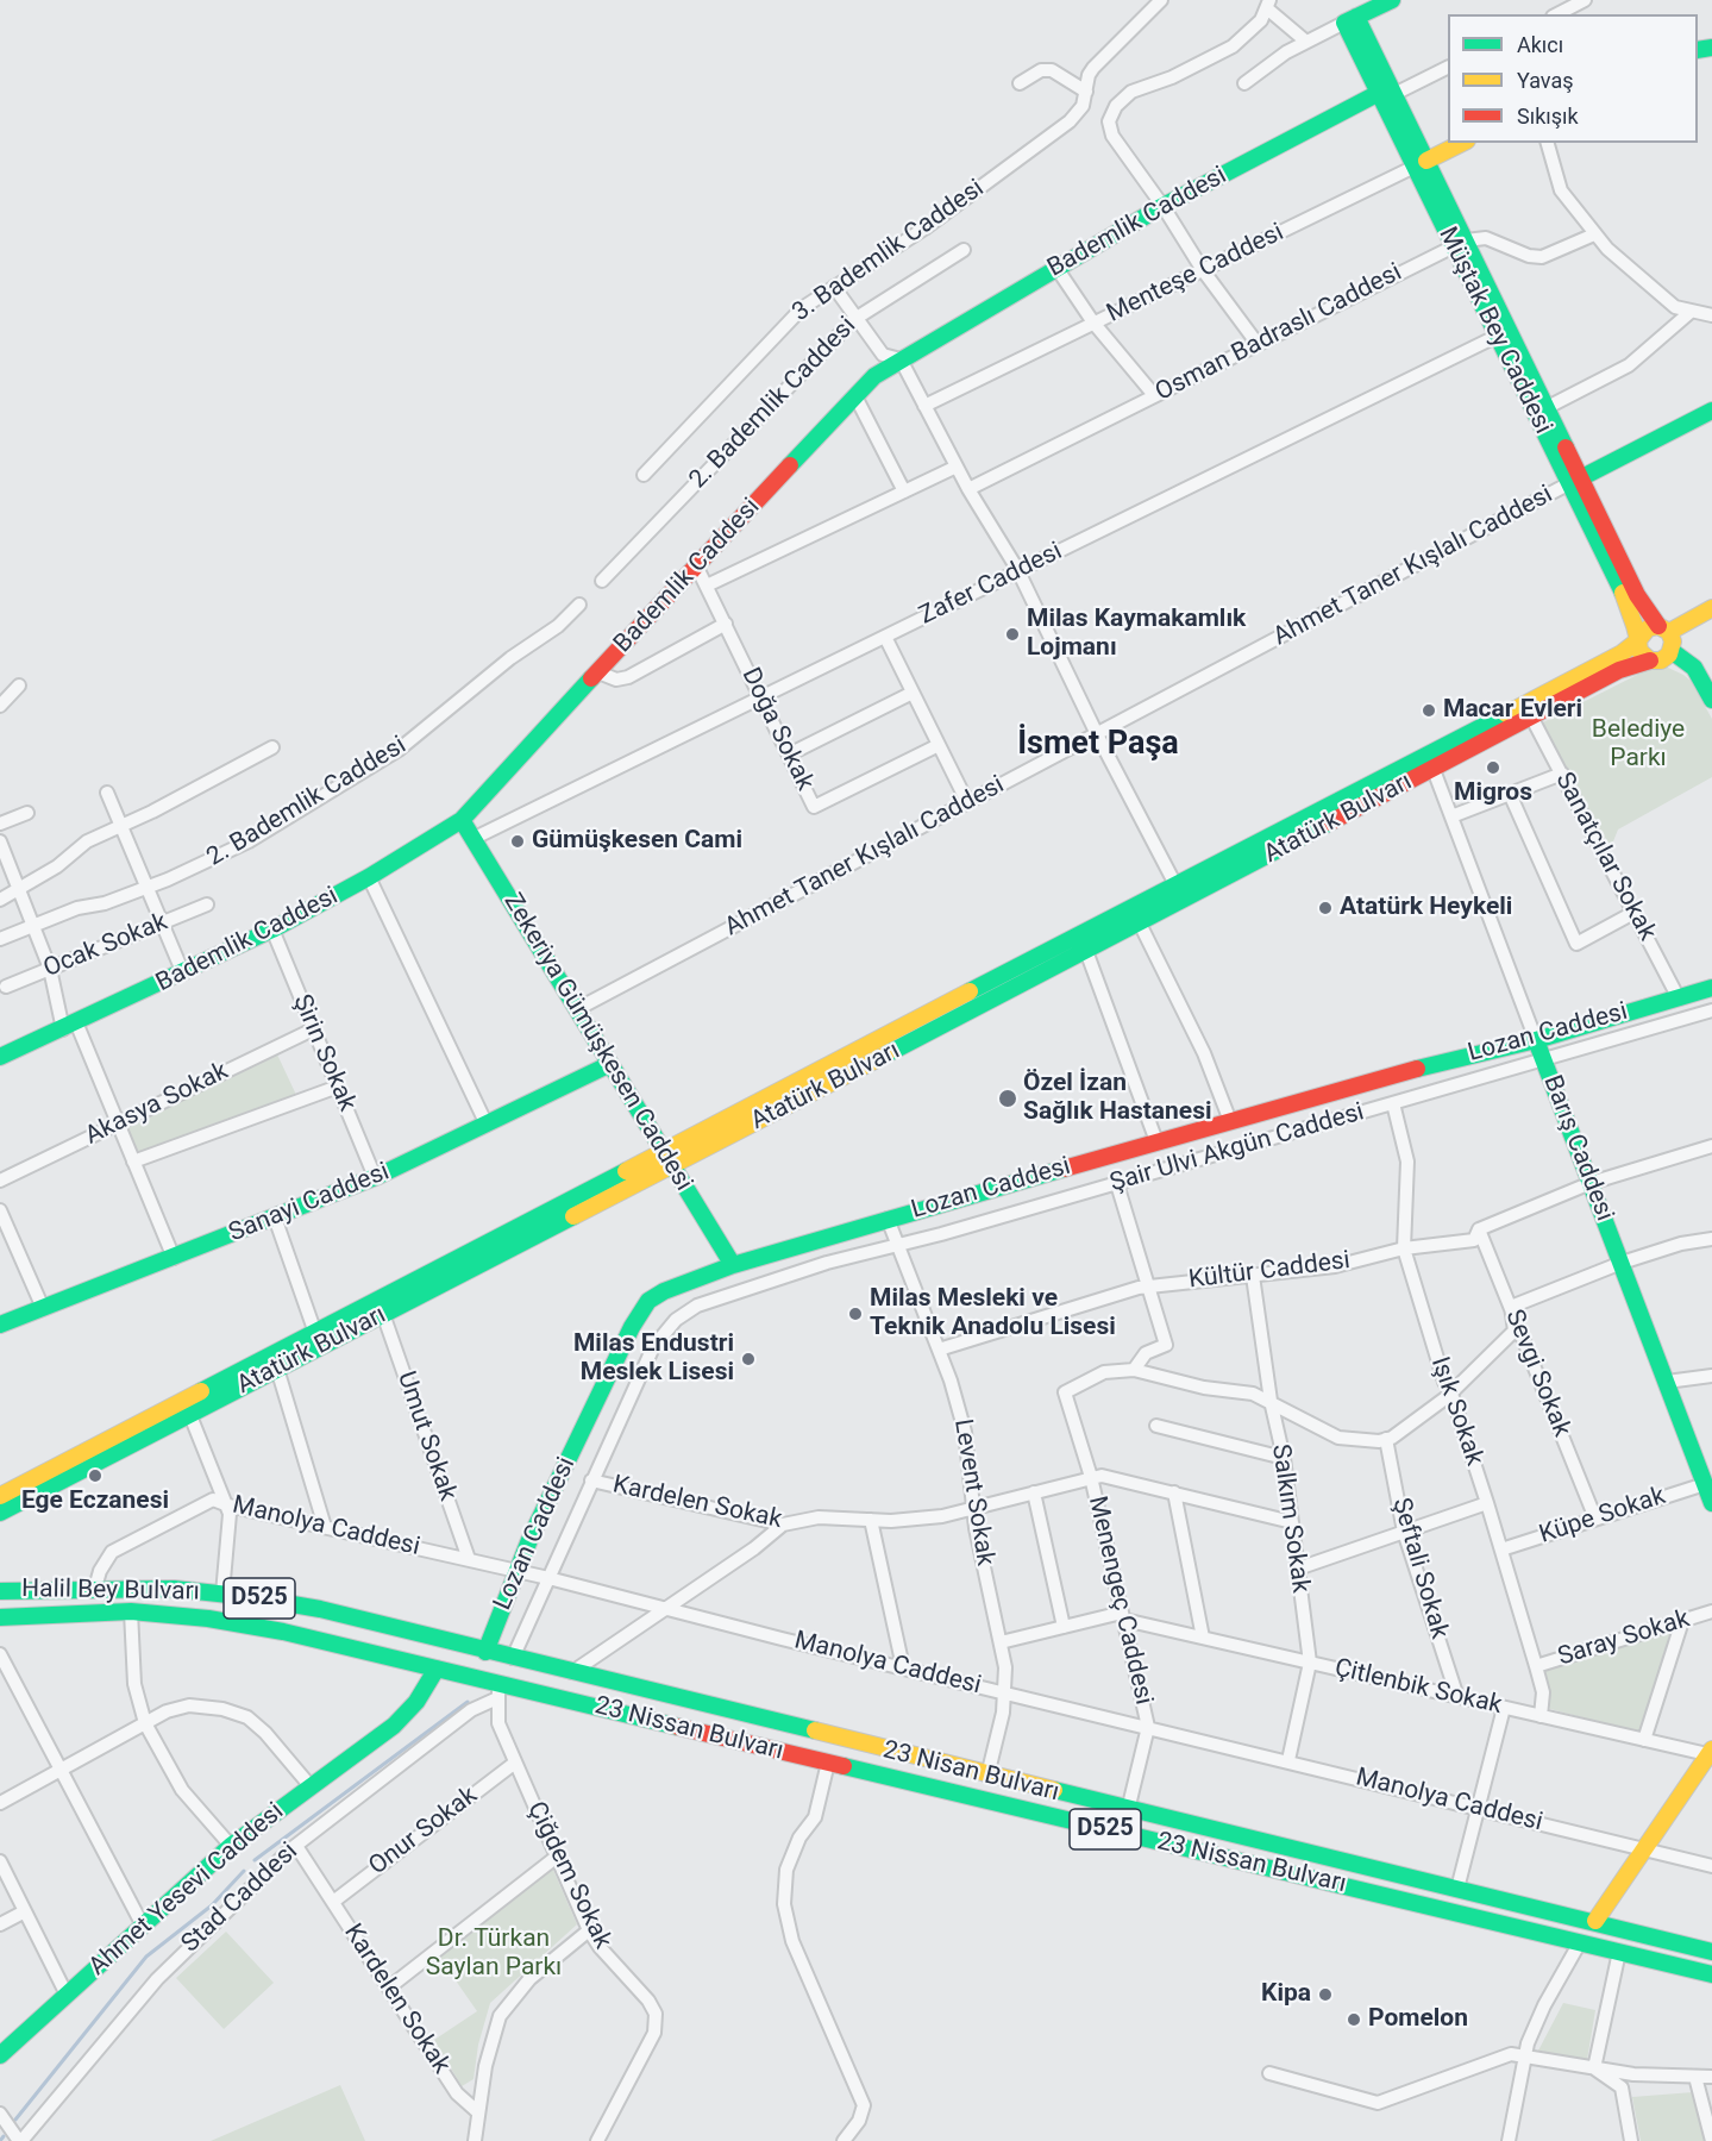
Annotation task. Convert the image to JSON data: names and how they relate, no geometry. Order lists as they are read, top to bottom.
{
  "streets": {
    "main road": [
      "Bademlik Caddesi",
      "Menteşe Caddesi",
      "Müştak Bey Caddesi",
      "Atatürk Bulvarı",
      "Lozan Caddesi",
      "Zekeriya Gümüşkesen Caddesi",
      "Barış Caddesi",
      "Sanayi Caddesi",
      "Halil Bey Bulvarı",
      "D525",
      "23 Nissan Bulvarı",
      "23 Nisan Bulvarı",
      "Ahmet Yesevi Caddesi"
    ],
    "street": [
      "3. Bademlik Caddesi",
      "Osman Badraslı Caddesi",
      "2. Bademlik Caddesi",
      "Ahmet Taner Kışlalı Caddesi",
      "Zafer Caddesi",
      "Doğa Sokak",
      "Sanatçılar Sokak",
      "Ocak Sokak",
      "Şirin Sokak",
      "Akasya Sokak",
      "Şair Ulvi Akgün Caddesi",
      "Kültür Caddesi",
      "Sevgi Sokak",
      "Işık Sokak",
      "Umut Sokak",
      "Levent Sokak",
      "Kardelen Sokak",
      "Küpe Sokak",
      "Salkım Sokak",
      "Manolya Caddesi",
      "Şeftali Sokak",
      "Menengeç Caddesi",
      "Saray Sokak",
      "Çitlenbik Sokak",
      "Onur Sokak",
      "Çiğdem Sokak",
      "Stad Caddesi"
    ]
  },
  "crossings": [
    ["Bademlik Caddesi", "Müştak Bey Caddesi"],
    ["Bademlik Caddesi", "Doğa Sokak"],
    ["Bademlik Caddesi", "Zekeriya Gümüşkesen Caddesi"],
    ["Bademlik Caddesi", "Şirin Sokak"],
    ["Menteşe Caddesi", "Müştak Bey Caddesi"],
    ["Müştak Bey Caddesi", "Osman Badraslı Caddesi"],
    ["Müştak Bey Caddesi", "Ahmet Taner Kışlalı Caddesi"],
    ["Müştak Bey Caddesi", "Zafer Caddesi"],
    ["Müştak Bey Caddesi", "Atatürk Bulvarı"],
    ["Ahmet Taner Kışlalı Caddesi", "Zekeriya Gümüşkesen Caddesi"],
    ["Zafer Caddesi", "Doğa Sokak"],
    ["Zafer Caddesi", "Zekeriya Gümüşkesen Caddesi"],
    ["Atatürk Bulvarı", "Sanatçılar Sokak"],
    ["Atatürk Bulvarı", "Zekeriya Gümüşkesen Caddesi"],
    ["Atatürk Bulvarı", "Barış Caddesi"],
    ["Atatürk Bulvarı", "Umut Sokak"],
    ["Sanatçılar Sokak", "Lozan Caddesi"],
    ["Lozan Caddesi", "Zekeriya Gümüşkesen Caddesi"],
    ["Lozan Caddesi", "Barış Caddesi"],
    ["Lozan Caddesi", "Levent Sokak"],
    ["Lozan Caddesi", "Manolya Caddesi"],
    ["Lozan Caddesi", "Halil Bey Bulvarı"],
    ["Zekeriya Gümüşkesen Caddesi", "Sanayi Caddesi"],
    ["Şirin Sokak", "Akasya Sokak"],
    ["Şirin Sokak", "Sanayi Caddesi"],
    ["Şair Ulvi Akgün Caddesi", "Barış Caddesi"],
    ["Şair Ulvi Akgün Caddesi", "Işık Sokak"],
    ["Şair Ulvi Akgün Caddesi", "Levent Sokak"],
    ["Şair Ulvi Akgün Caddesi", "Kardelen Sokak"],
    ["Şair Ulvi Akgün Caddesi", "Manolya Caddesi"],
    ["Şair Ulvi Akgün Caddesi", "Halil Bey Bulvarı"],
    ["Şair Ulvi Akgün Caddesi", "23 Nisan Bulvarı"],
    ["Barış Caddesi", "Kültür Caddesi"],
    ["Barış Caddesi", "Küpe Sokak"],
    ["Kültür Caddesi", "Sevgi Sokak"],
    ["Kültür Caddesi", "Işık Sokak"],
    ["Kültür Caddesi", "Levent Sokak"],
    ["Kültür Caddesi", "Salkım Sokak"],
    ["Sevgi Sokak", "Küpe Sokak"],
    ["Işık Sokak", "Küpe Sokak"],
    ["Işık Sokak", "Saray Sokak"],
    ["Işık Sokak", "Çitlenbik Sokak"],
    ["Umut Sokak", "Manolya Caddesi"],
    ["Levent Sokak", "Kardelen Sokak"],
    ["Levent Sokak", "Manolya Caddesi"],
    ["Levent Sokak", "23 Nisan Bulvarı"],
    ["Kardelen Sokak", "Salkım Sokak"],
    ["Kardelen Sokak", "Menengeç Caddesi"],
    ["Kardelen Sokak", "Onur Sokak"],
    ["Kardelen Sokak", "Stad Caddesi"],
    ["Salkım Sokak", "Manolya Caddesi"],
    ["Salkım Sokak", "Çitlenbik Sokak"],
    ["Manolya Caddesi", "Halil Bey Bulvarı"],
    ["Manolya Caddesi", "Menengeç Caddesi"],
    ["Şeftali Sokak", "Çitlenbik Sokak"],
    ["Halil Bey Bulvarı", "23 Nissan Bulvarı"],
    ["Halil Bey Bulvarı", "23 Nisan Bulvarı"],
    ["Halil Bey Bulvarı", "Çiğdem Sokak"],
    ["Halil Bey Bulvarı", "Ahmet Yesevi Caddesi"],
    ["Halil Bey Bulvarı", "Stad Caddesi"],
    ["D525", "23 Nisan Bulvarı"],
    ["Menengeç Caddesi", "Çitlenbik Sokak"],
    ["Menengeç Caddesi", "23 Nisan Bulvarı"],
    ["23 Nissan Bulvarı", "Çiğdem Sokak"],
    ["23 Nissan Bulvarı", "Stad Caddesi"],
    ["Onur Sokak", "Çiğdem Sokak"],
    ["Çiğdem Sokak", "Stad Caddesi"]
  ],
  "districts": ["İsmet Paşa"],
  "parks": ["Belediye Parkı", "Dr. Türkan Saylan Parkı"],
  "places": [
    "Milas Kaymakamlık Lojmanı",
    "Macar Evleri",
    "Migros",
    "Gümüşkesen Cami",
    "Atatürk Heykeli",
    "Özel İzan Sağlık Hastanesi",
    "Milas Mesleki ve Teknik Anadolu Lisesi",
    "Milas Endustri Meslek Lisesi",
    "Ege Eczanesi",
    "Kipa",
    "Pomelon"
  ],
  "legend": ["Akıcı", "Yavaş", "Sıkışık"]
}
